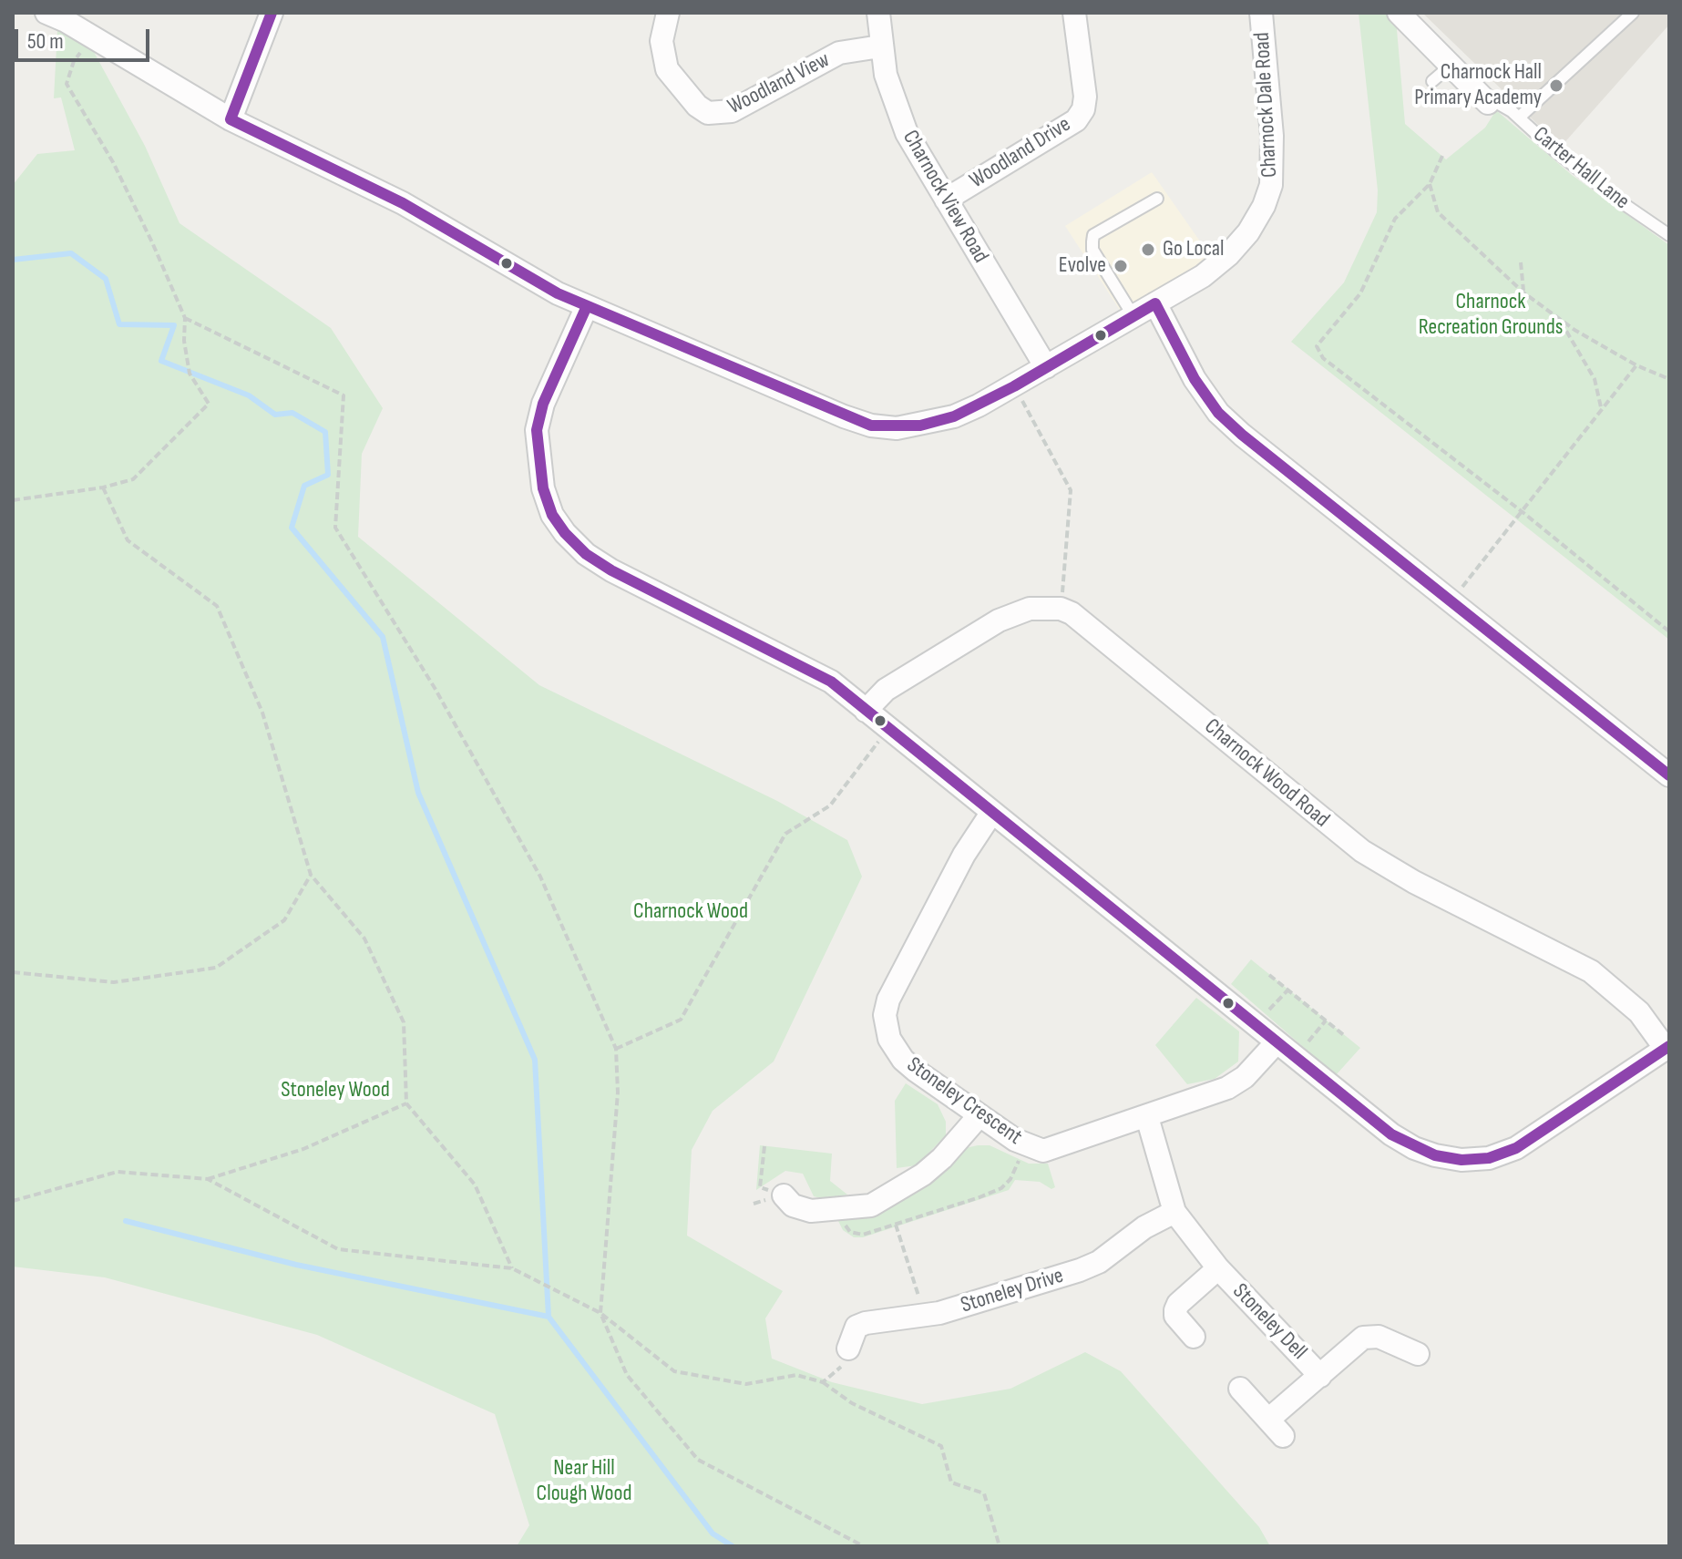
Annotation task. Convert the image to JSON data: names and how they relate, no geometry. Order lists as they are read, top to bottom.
{
  "streets": {
    "street": [
      "Woodland View",
      "Charnock Dale Road",
      "Woodland Drive",
      "Carter Hall Lane",
      "Charnock View Road",
      "Charnock Wood Road",
      "Stoneley Crescent",
      "Stoneley Drive",
      "Stoneley Dell"
    ]
  },
  "crossings": [
    ["Woodland View", "Charnock View Road"],
    ["Charnock Dale Road", "Charnock View Road"],
    ["Woodland Drive", "Charnock View Road"],
    ["Stoneley Crescent", "Stoneley Dell"],
    ["Stoneley Drive", "Stoneley Dell"]
  ],
  "parks": [
    "Charnock Recreation Grounds",
    "Charnock Wood",
    "Stoneley Wood",
    "Near Hill Clough Wood"
  ],
  "places": ["Charnock Hall Primary Academy", "Go Local", "Evolve"],
  "scale_bar": "50 m"
}
